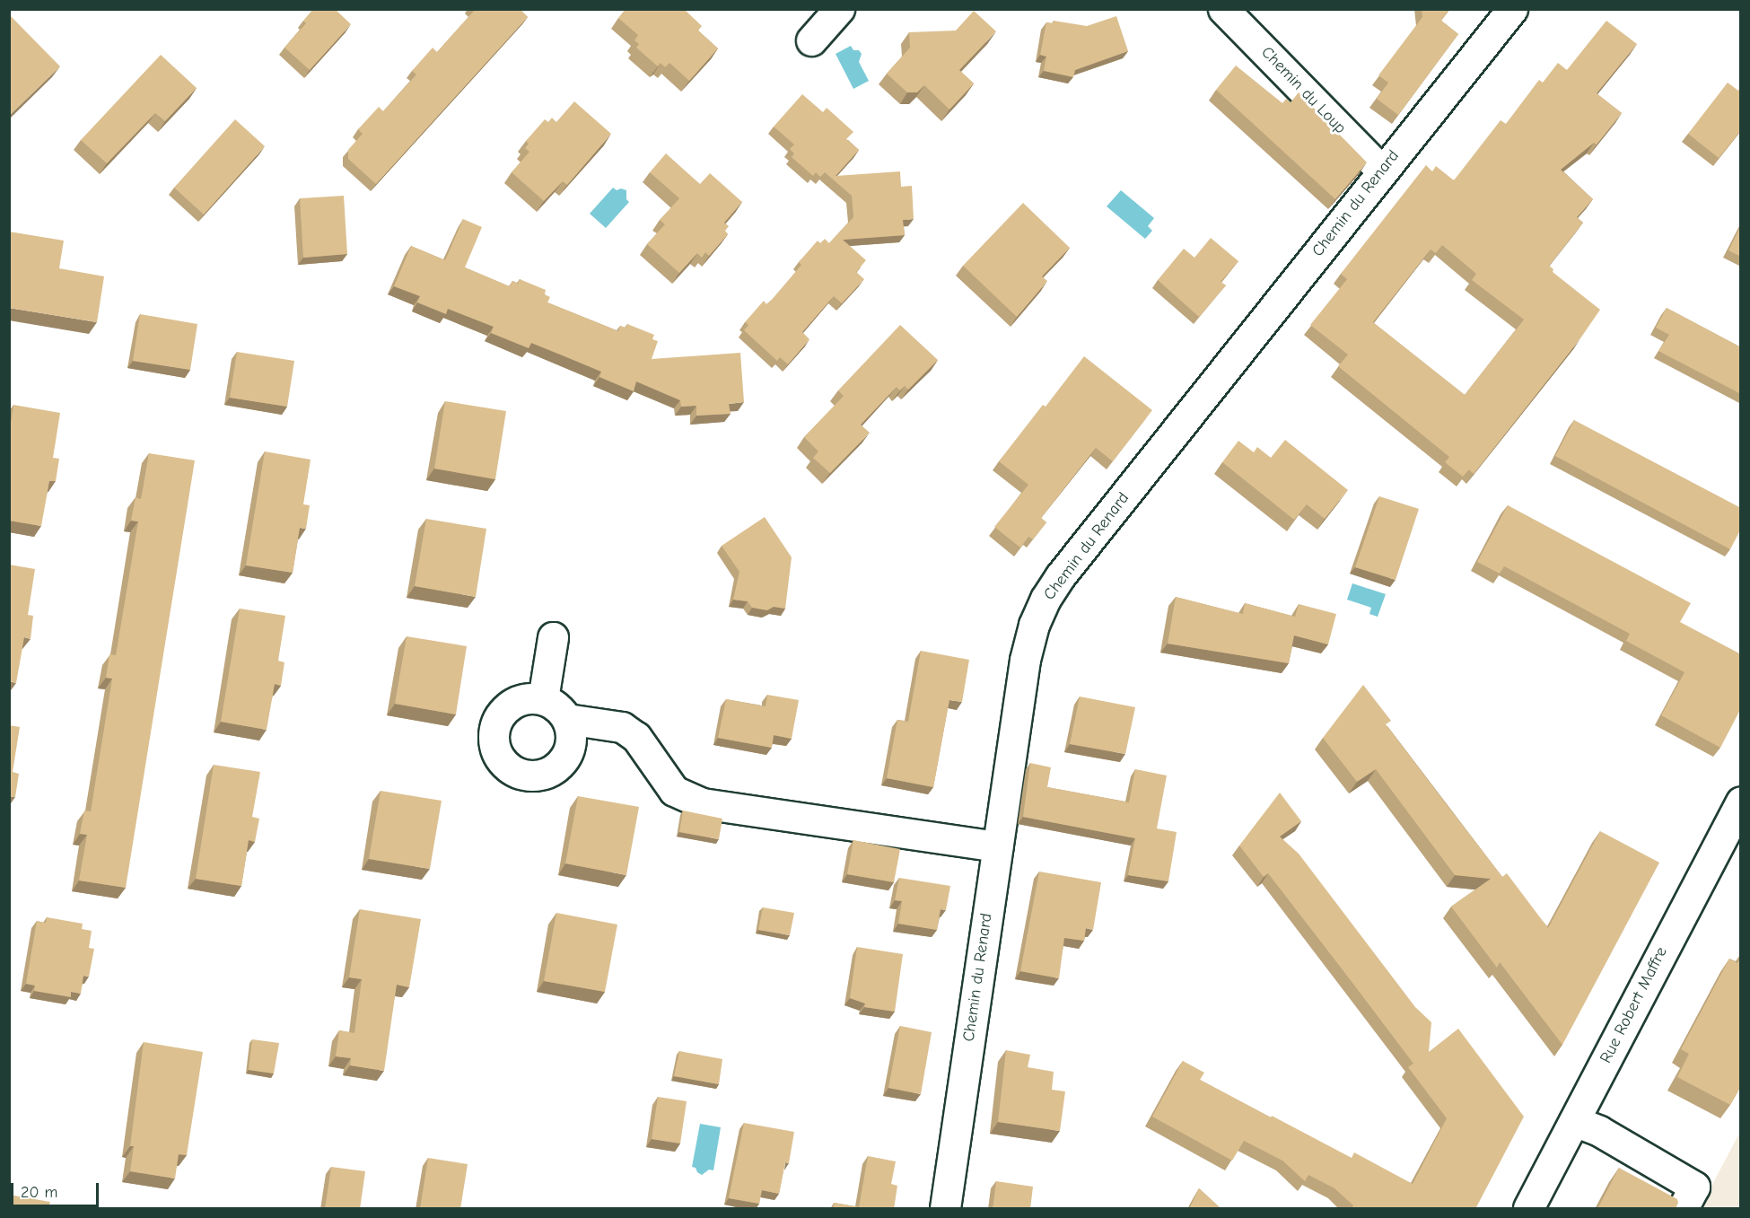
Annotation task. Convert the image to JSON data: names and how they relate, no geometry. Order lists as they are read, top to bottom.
{
  "streets": {
    "street": ["Chemin du Loup", "Chemin du Renard", "Rue Robert Maffre"]
  },
  "crossings": [
    ["Chemin du Loup", "Chemin du Renard"]
  ],
  "scale_bar": "20 m"
}
